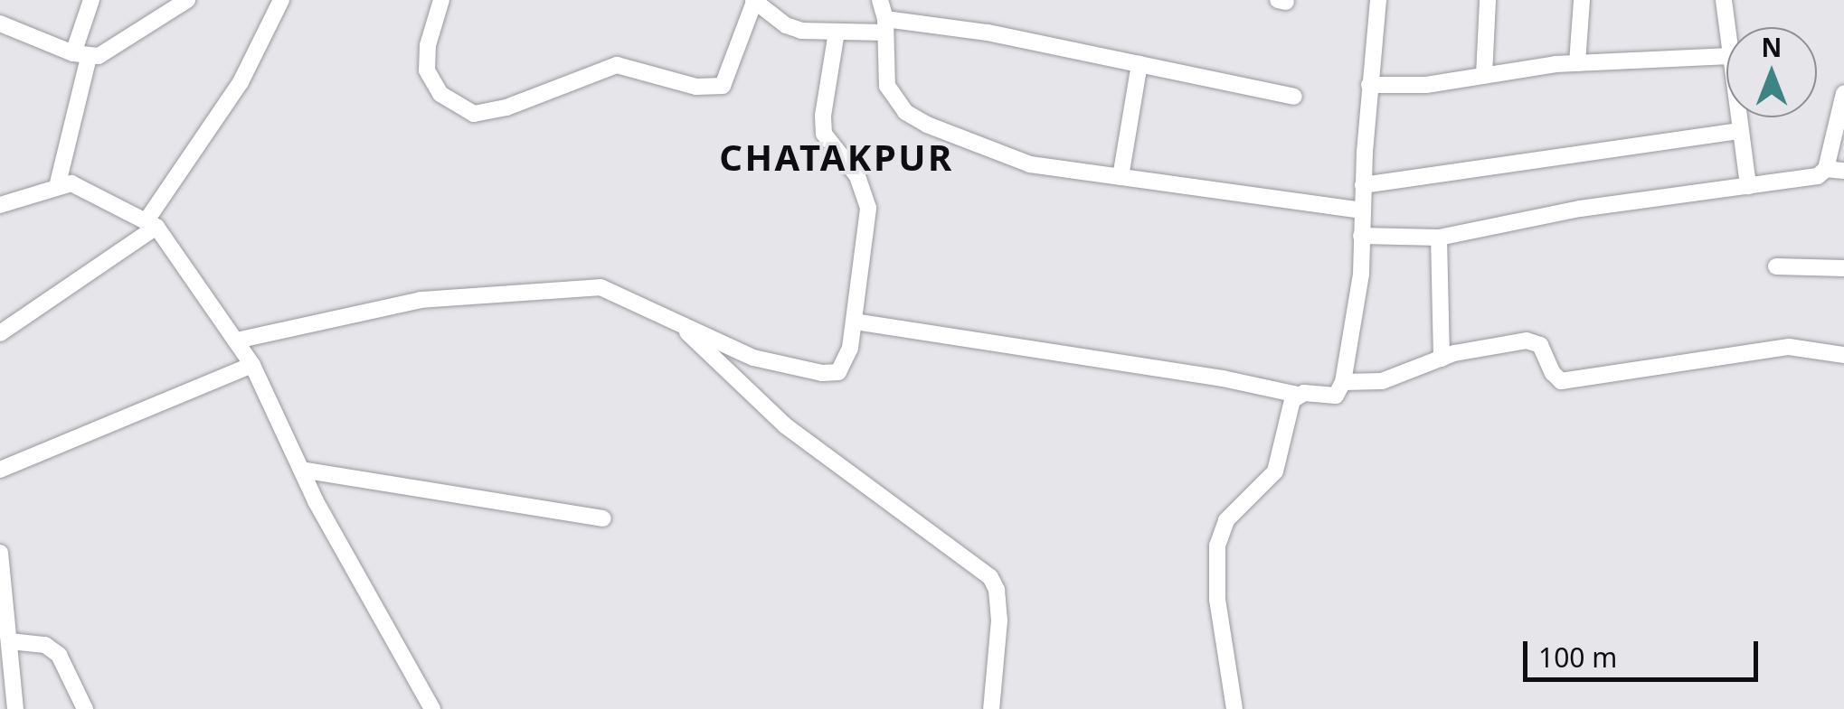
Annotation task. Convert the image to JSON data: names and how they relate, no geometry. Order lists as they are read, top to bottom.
{
  "districts": ["CHATAKPUR"],
  "scale_bar": "100 m",
  "north": "top"
}
